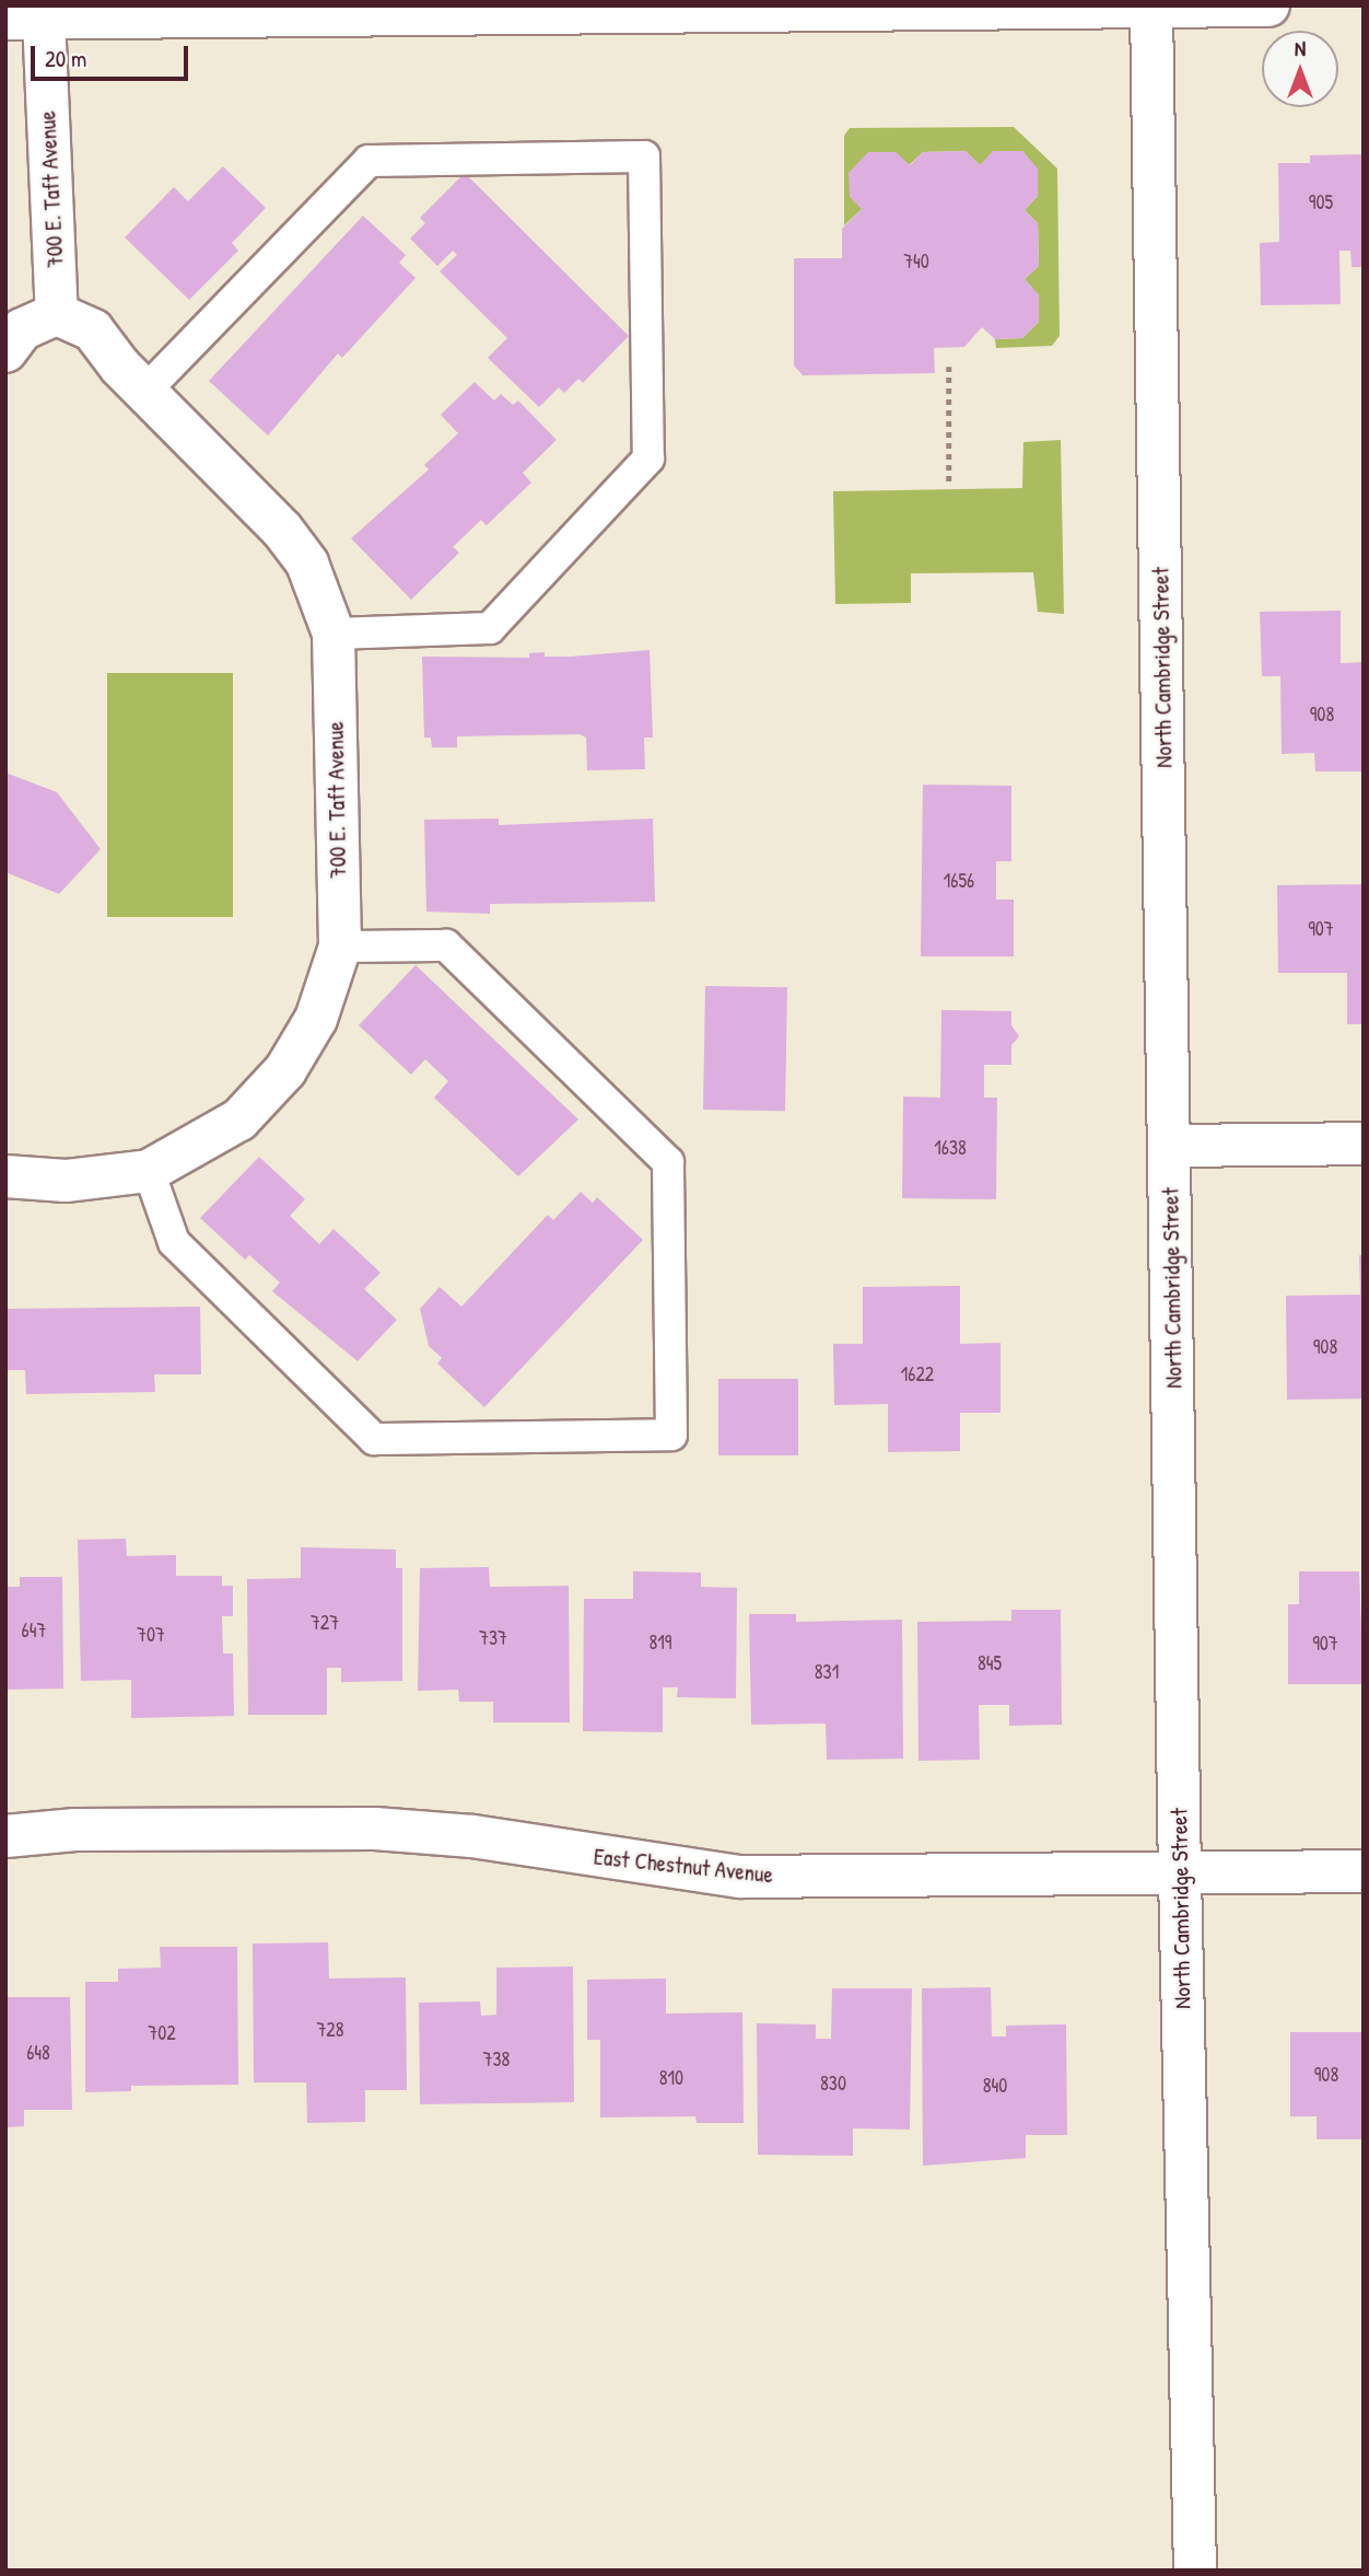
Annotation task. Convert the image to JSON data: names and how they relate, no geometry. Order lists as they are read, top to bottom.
{
  "streets": {
    "street": ["700 E. Taft Avenue", "North Cambridge Street", "East Chestnut Avenue"]
  },
  "crossings": [
    ["North Cambridge Street", "East Chestnut Avenue"]
  ],
  "house_numbers": [
    "905",
    "740",
    "908",
    "1656",
    "907",
    "1638",
    "908",
    "1622",
    "727",
    "647",
    "707",
    "737",
    "819",
    "907",
    "845",
    "831",
    "728",
    "702",
    "648",
    "738",
    "908",
    "810",
    "830",
    "840"
  ],
  "scale_bar": "20 m",
  "north": "top"
}
